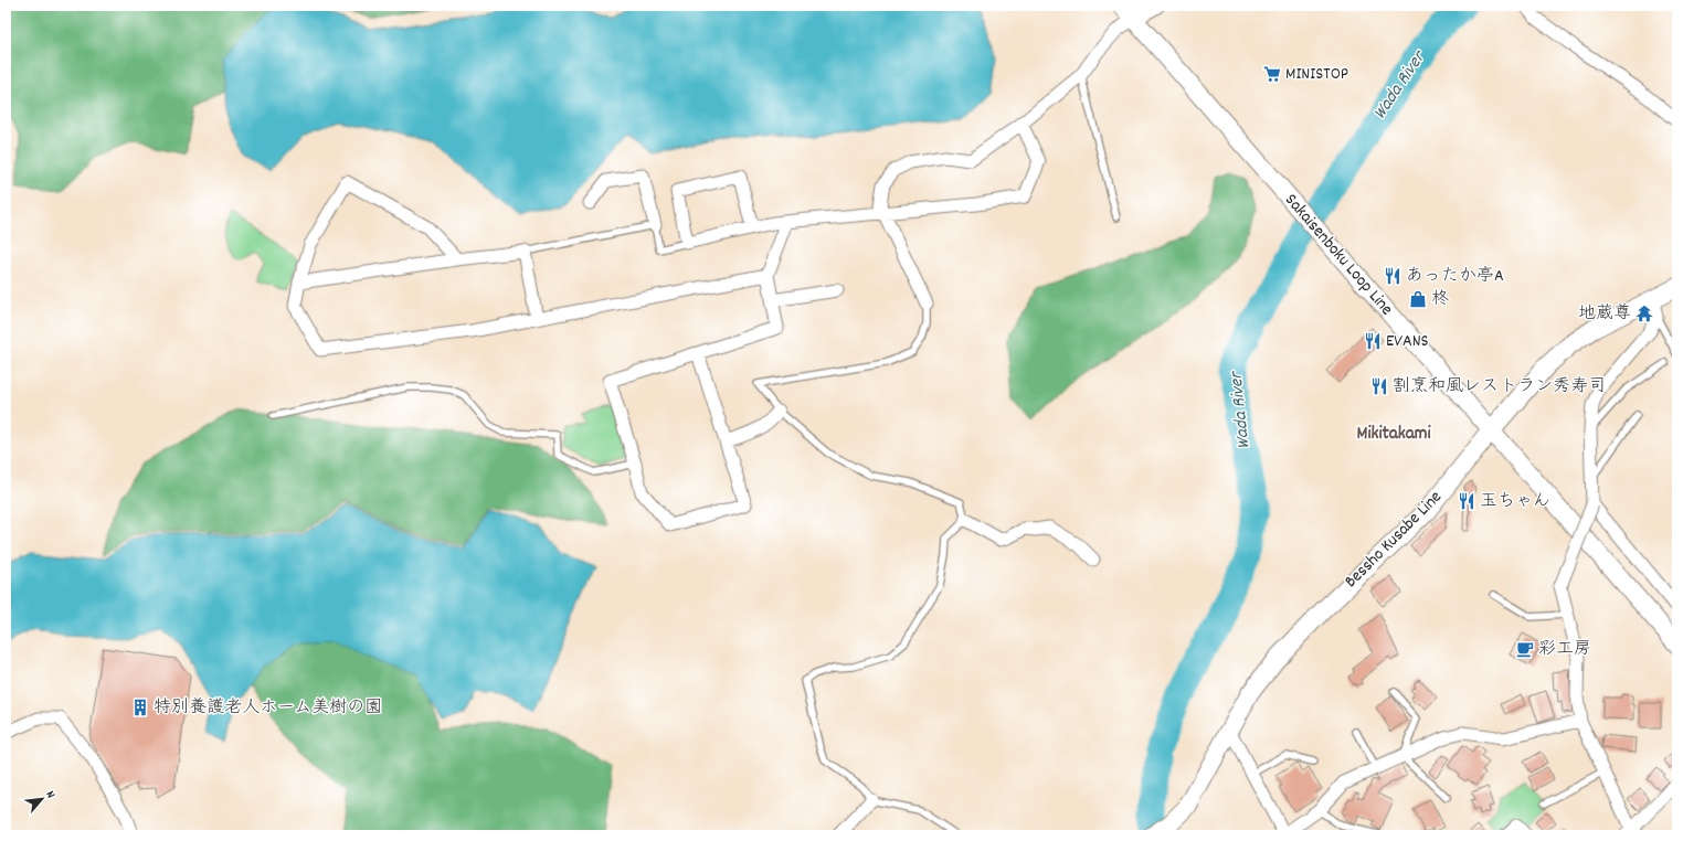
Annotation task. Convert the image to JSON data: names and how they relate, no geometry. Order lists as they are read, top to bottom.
{
  "streets": {
    "main road": ["Sakaisenboku Loop Line", "Bessho Kusabe Line"]
  },
  "crossings": [
    ["Sakaisenboku Loop Line", "Bessho Kusabe Line"]
  ],
  "districts": ["Mikitakami"],
  "water": ["Wada River"],
  "places": {
    "supermarket": ["MINISTOP"],
    "restaurant": [
      "あったか亭A",
      "EVANS",
      "割烹和風レストラン秀寿司",
      "玉ちゃん"
    ],
    "shop": ["柊"],
    "temple": ["地蔵尊"],
    "cafe": ["彩工房"],
    "building": ["特別養護老人ホーム美樹の園"]
  },
  "north": "top right"
}
